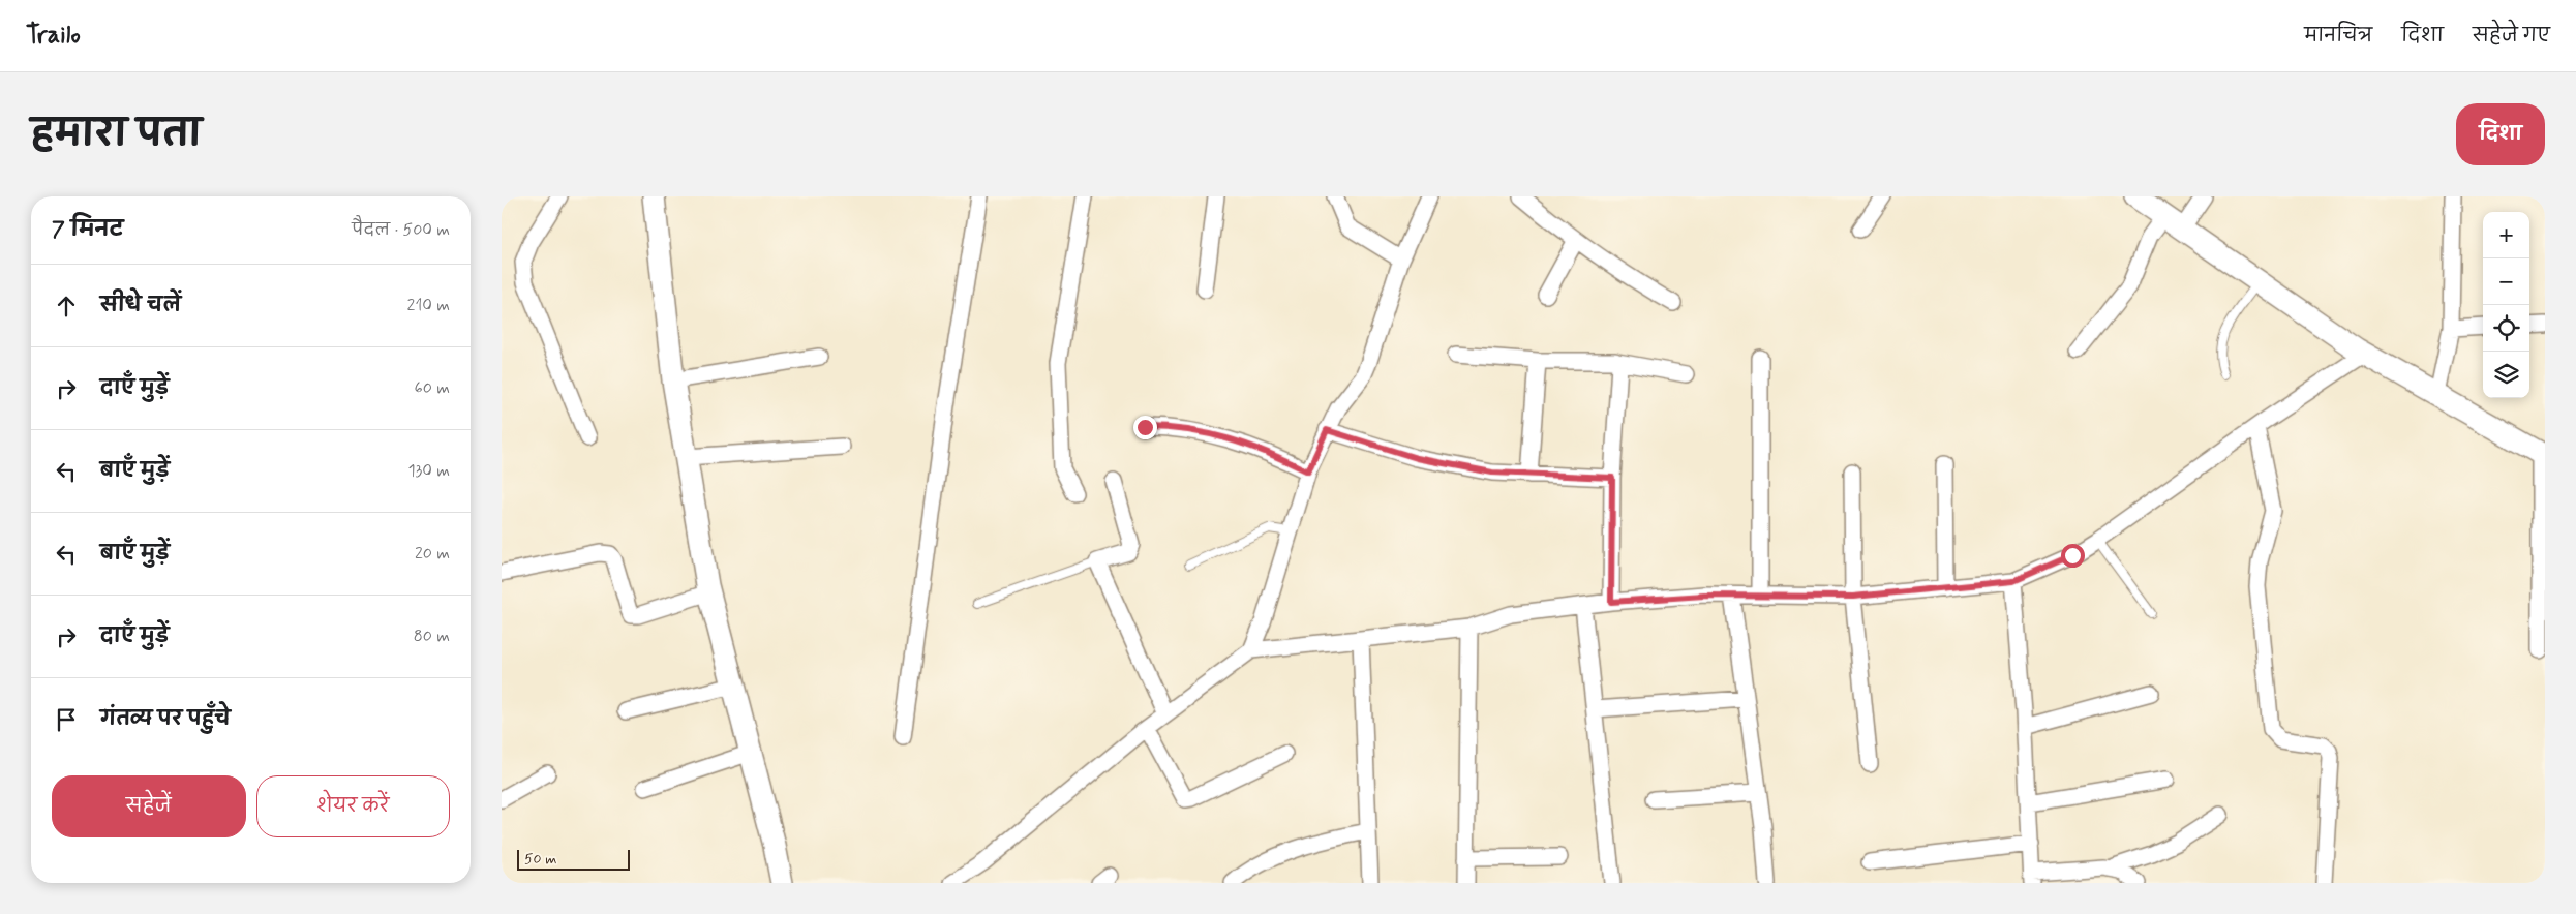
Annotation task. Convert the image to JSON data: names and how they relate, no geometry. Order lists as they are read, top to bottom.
{
  "scale_bar": "50 m",
  "page": {
    "header": "Trailo",
    "nav": ["मानचित्र", "दिशा", "सहेजे गए"],
    "title": "हमारा पता",
    "buttons": [
      "दिशा",
      ["सहेजें", "शेयर करें"]
    ],
    "heading": ["7 मिनट", "पैदल · 500 m"],
    "map_buttons": ["+", "−"],
    "list": [
      ["सीधे चलें", "210 m"],
      ["दाएँ मुड़ें", "60 m"],
      ["बाएँ मुड़ें", "130 m"],
      ["बाएँ मुड़ें", "20 m"],
      ["दाएँ मुड़ें", "80 m"],
      "गंतव्य पर पहुँचे"
    ],
    "scale": "50 m"
  }
}
